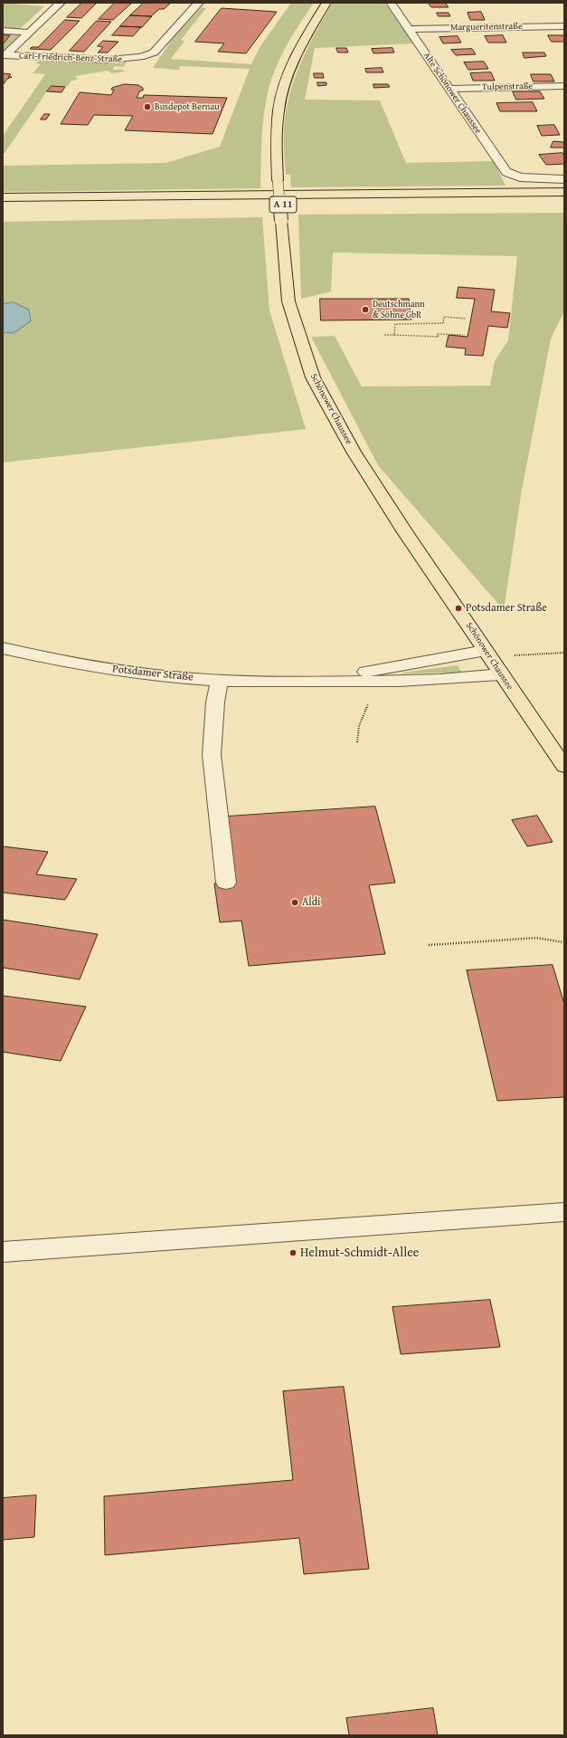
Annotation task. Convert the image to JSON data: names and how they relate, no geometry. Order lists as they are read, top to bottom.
{
  "streets": {
    "main road": ["A 11", "Schönower Chaussee"],
    "street": [
      "Margueritenstraße",
      "Carl-Friedrich-Benz-Straße",
      "Tulpenstraße",
      "Alte Schönower Chaussee",
      "Potsdamer Straße"
    ]
  },
  "crossings": [
    ["Margueritenstraße", "Alte Schönower Chaussee"],
    ["Tulpenstraße", "Alte Schönower Chaussee"],
    ["Schönower Chaussee", "Potsdamer Straße"]
  ],
  "places": [
    "Busdepot Bernau",
    "Deutschmann & Söhne GbR",
    "Potsdamer Straße",
    "Aldi",
    "Helmut-Schmidt-Allee"
  ]
}
